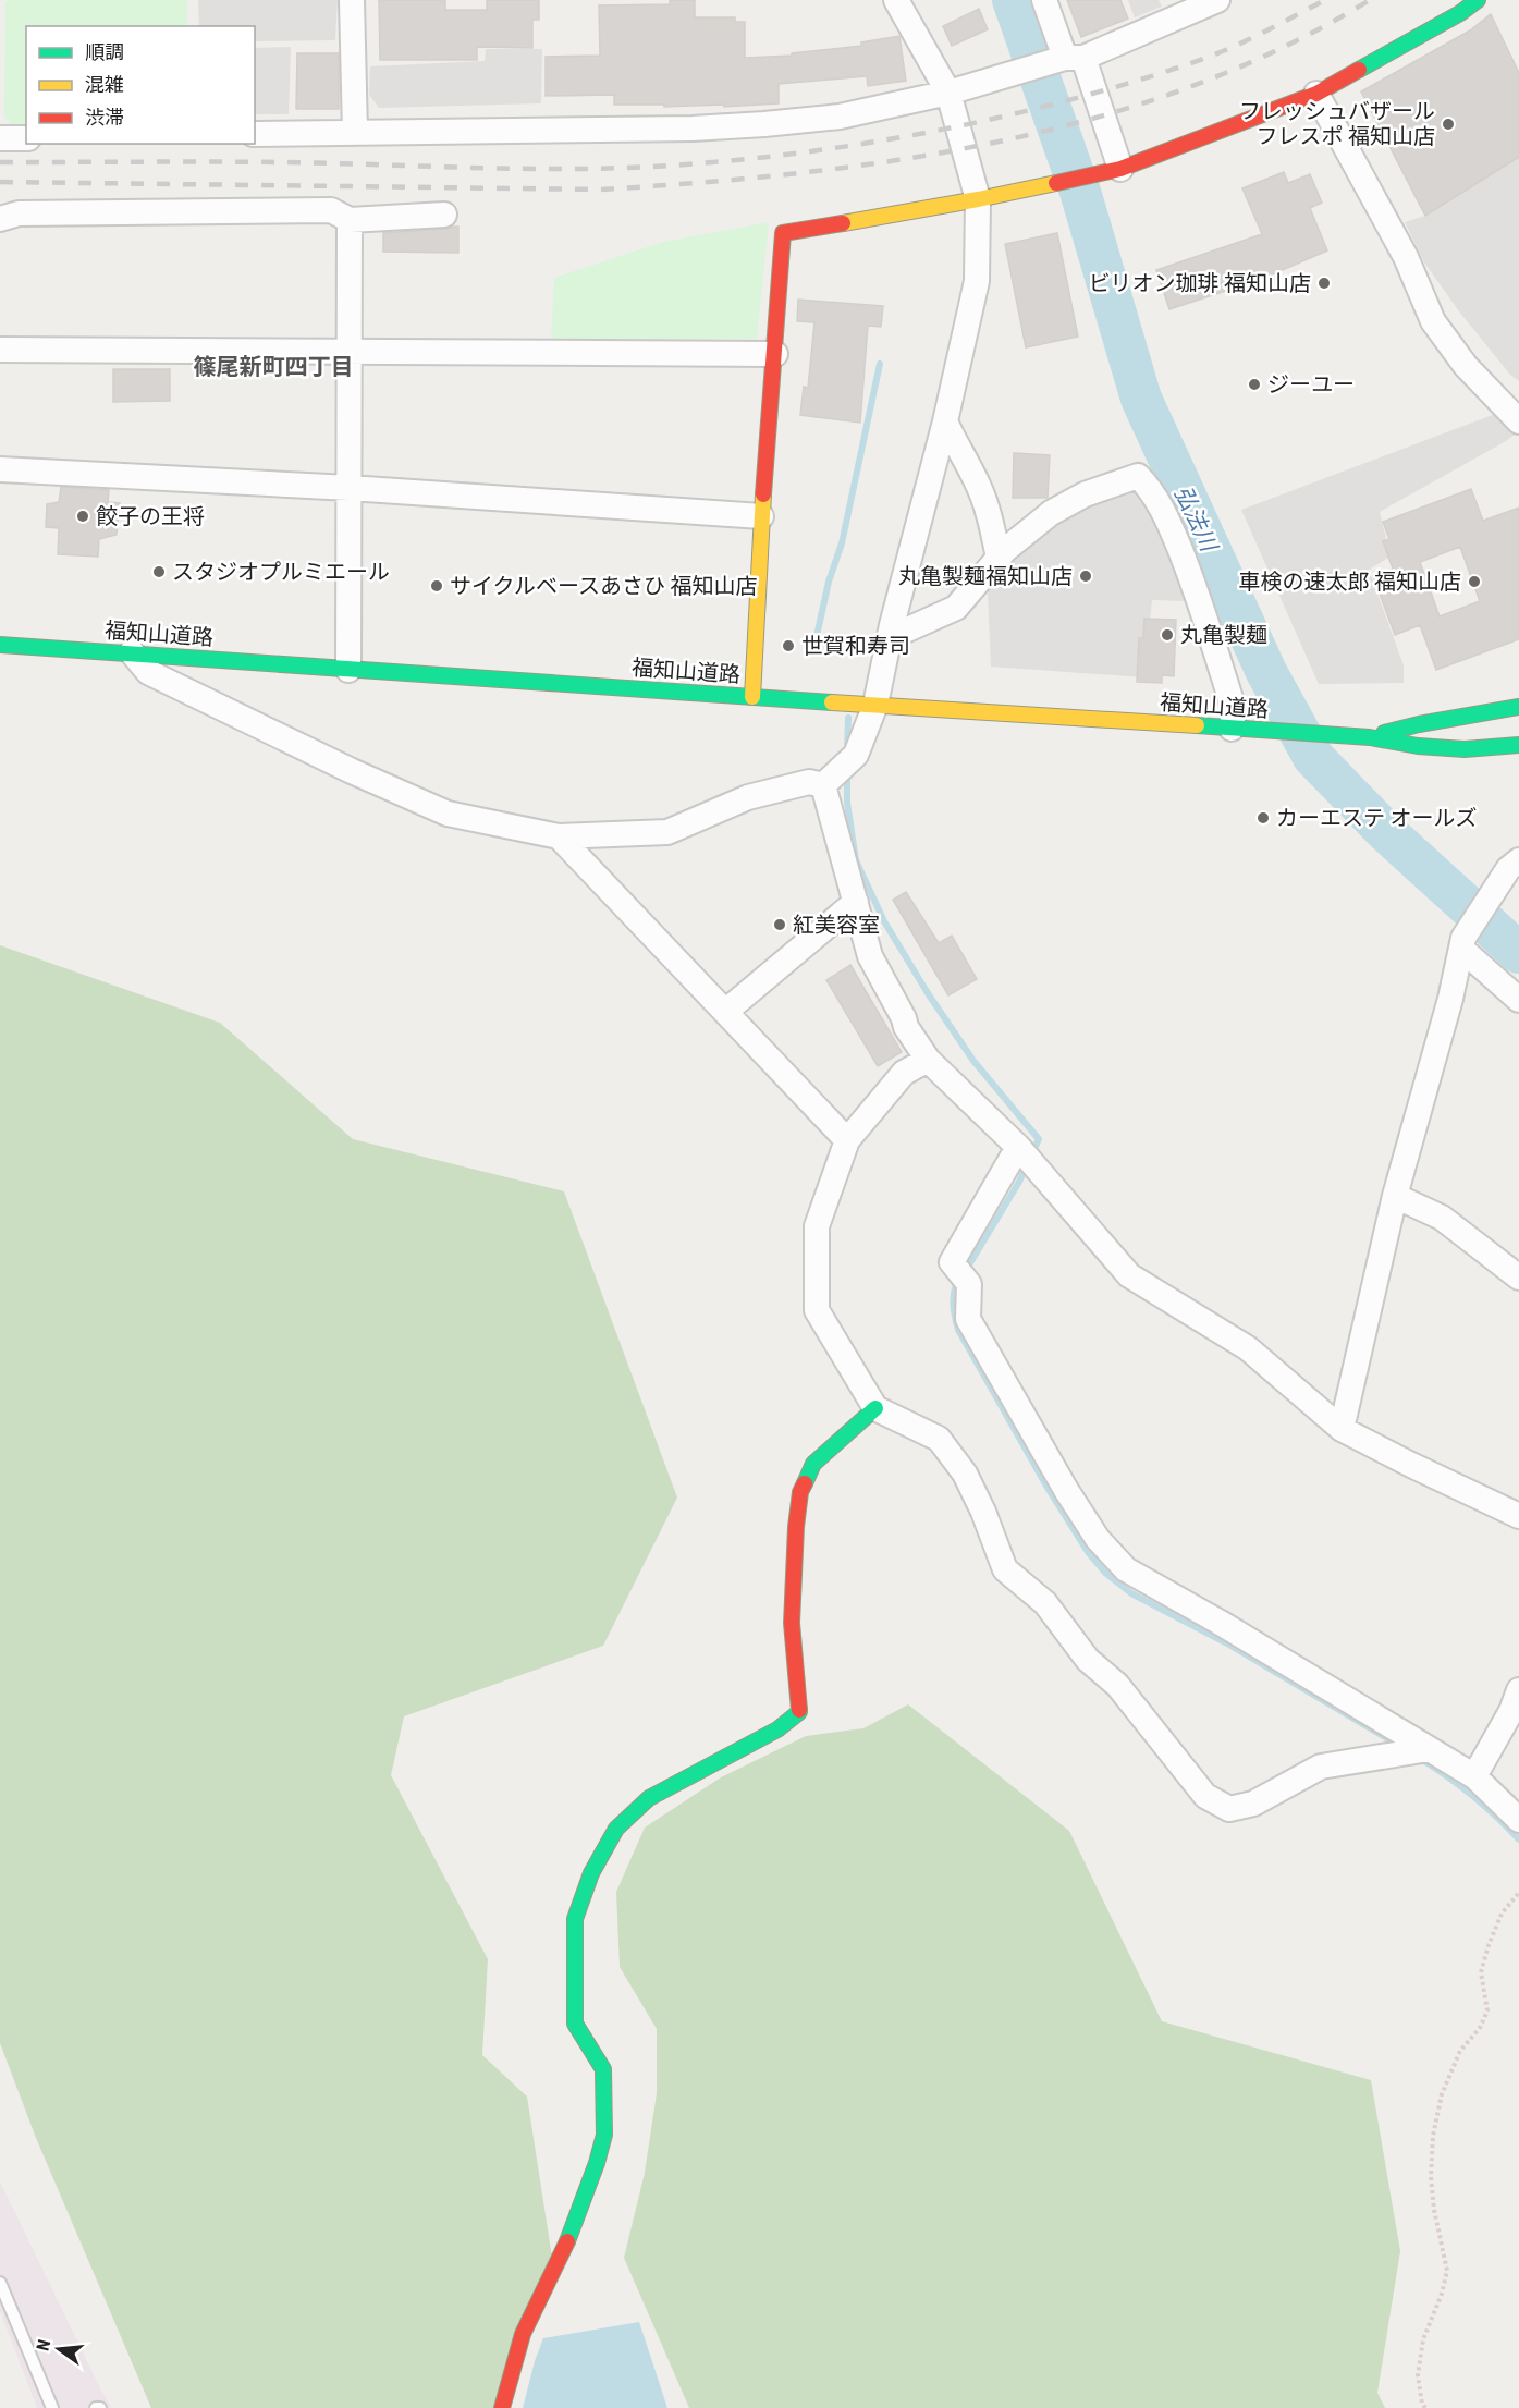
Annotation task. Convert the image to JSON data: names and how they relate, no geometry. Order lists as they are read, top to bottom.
{
  "streets": {
    "main road": ["福知山道路"]
  },
  "districts": ["篠尾新町四丁目"],
  "water": ["弘法川"],
  "places": [
    "フレッシュバザール フレスポ 福知山店",
    "ビリオン珈琲 福知山店",
    "ジーユー",
    "餃子の王将",
    "スタジオプルミエール",
    "丸亀製麺福知山店",
    "車検の速太郎 福知山店",
    "サイクルベースあさひ 福知山店",
    "丸亀製麺",
    "世賀和寿司",
    "カーエステ オールズ",
    "紅美容室"
  ],
  "legend": ["順調", "混雑", "渋滞"],
  "north": "left"
}
